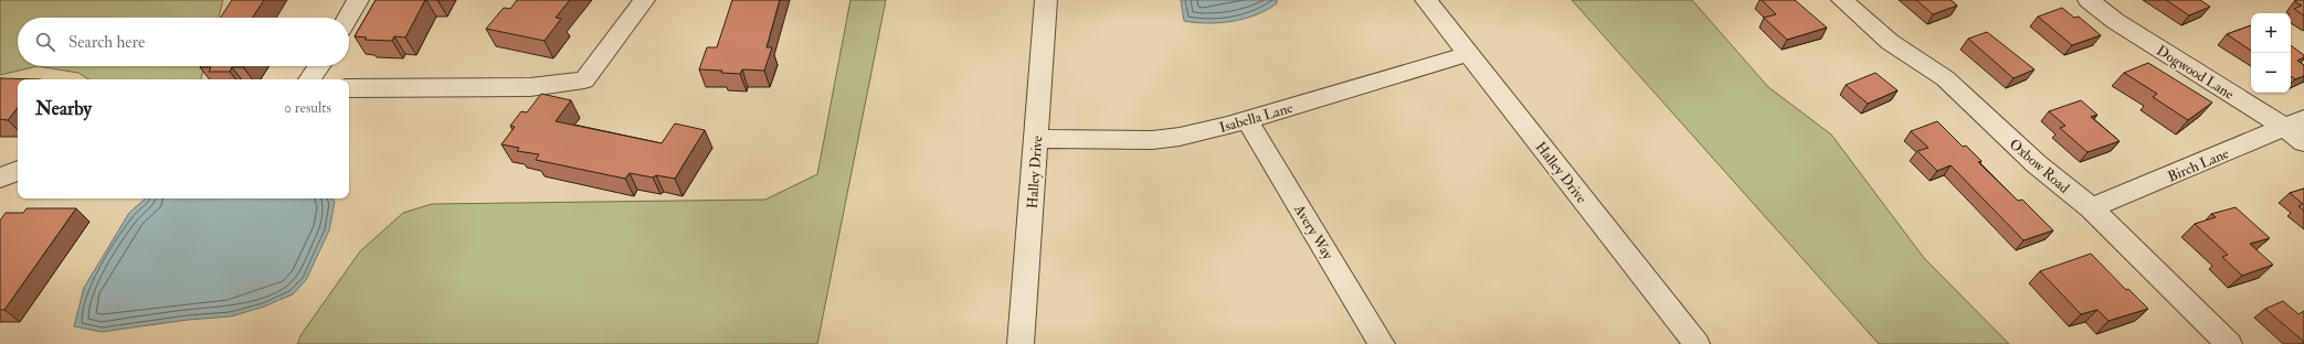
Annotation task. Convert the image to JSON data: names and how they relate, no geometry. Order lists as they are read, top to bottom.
{
  "streets": {
    "street": [
      "Dogwood Lane",
      "Isabella Lane",
      "Birch Lane",
      "Oxbow Road",
      "Halley Drive",
      "Avery Way"
    ]
  },
  "crossings": [
    ["Dogwood Lane", "Birch Lane"],
    ["Isabella Lane", "Halley Drive"],
    ["Isabella Lane", "Avery Way"],
    ["Birch Lane", "Oxbow Road"]
  ],
  "page": {
    "map_buttons": ["+", "−"],
    "search": "Search here",
    "heading": ["Nearby", "0 results"]
  }
}
